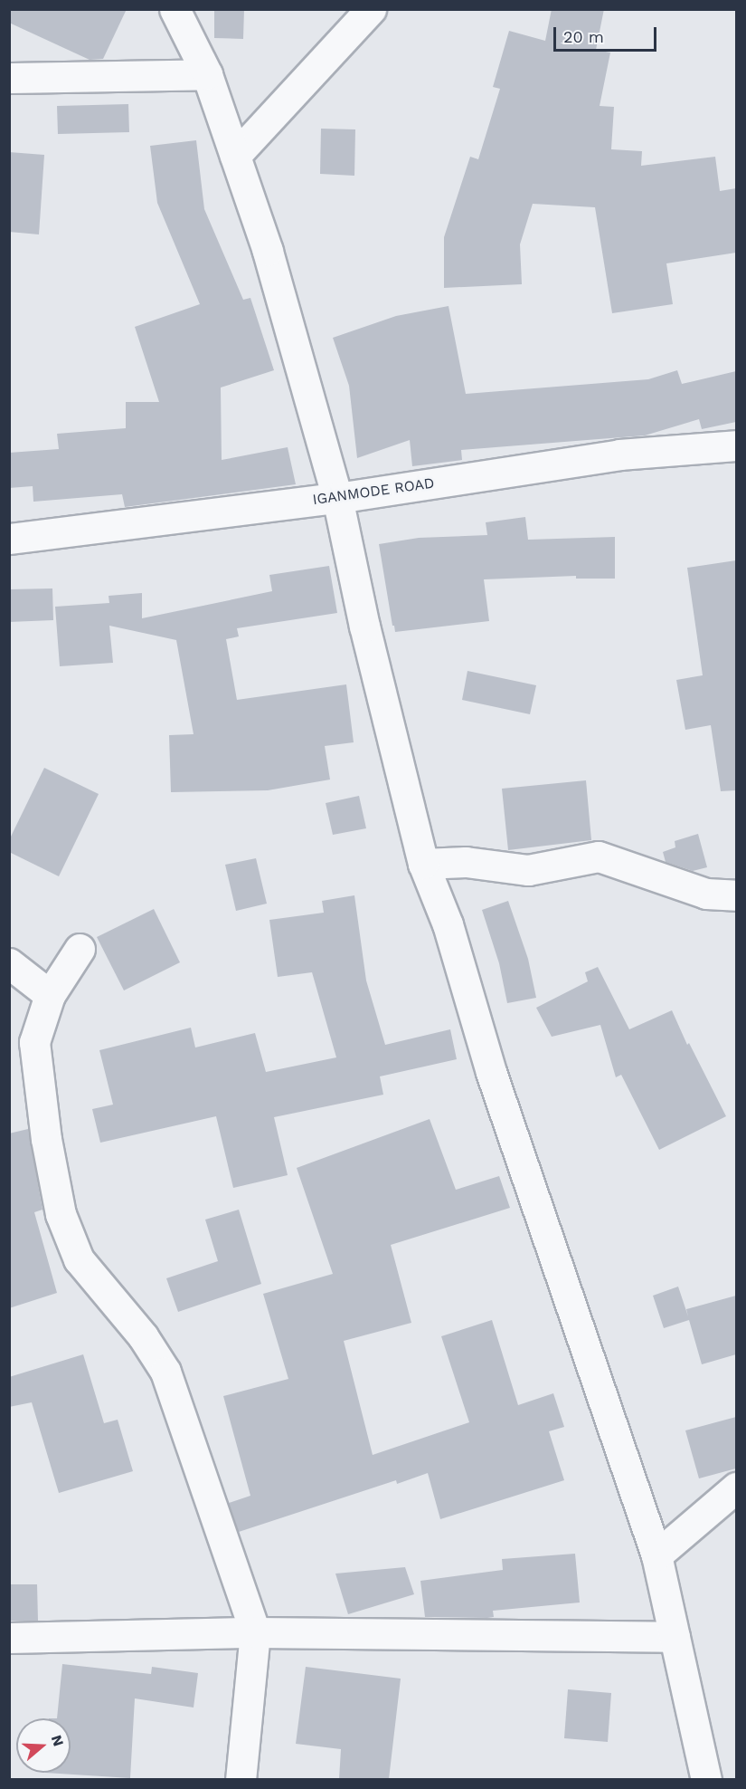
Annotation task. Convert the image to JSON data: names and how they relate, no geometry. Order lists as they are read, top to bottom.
{
  "streets": {
    "street": ["IGANMODE ROAD"]
  },
  "scale_bar": "20 m",
  "north": "right"
}
